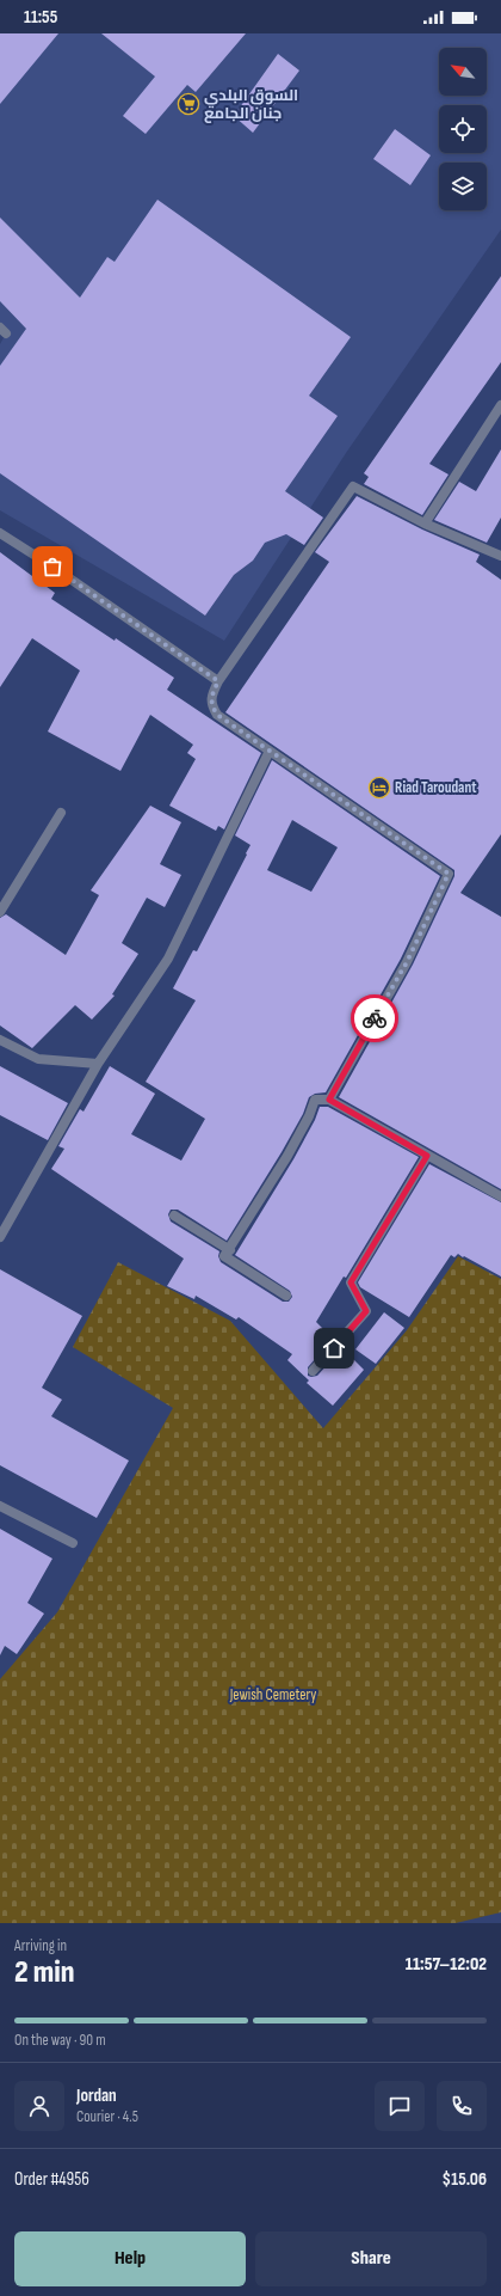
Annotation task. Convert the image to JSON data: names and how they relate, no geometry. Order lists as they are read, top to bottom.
{
  "parks": ["Jewish Cemetery"],
  "places": {
    "supermarket": ["السوق البلدي جنان الجامع"],
    "hotel": ["Riad Taroudant"]
  },
  "north": "top left",
  "page": {
    "status": "11:55",
    "heading": ["2 min", "Arriving in", "11:57–12:02"],
    "panel": [
      "Jordan",
      "Courier · 4.5",
      "Order #4956",
      "$15.06"
    ],
    "bar": "On the way · 90 m",
    "buttons": ["Help", "Share"]
  }
}
